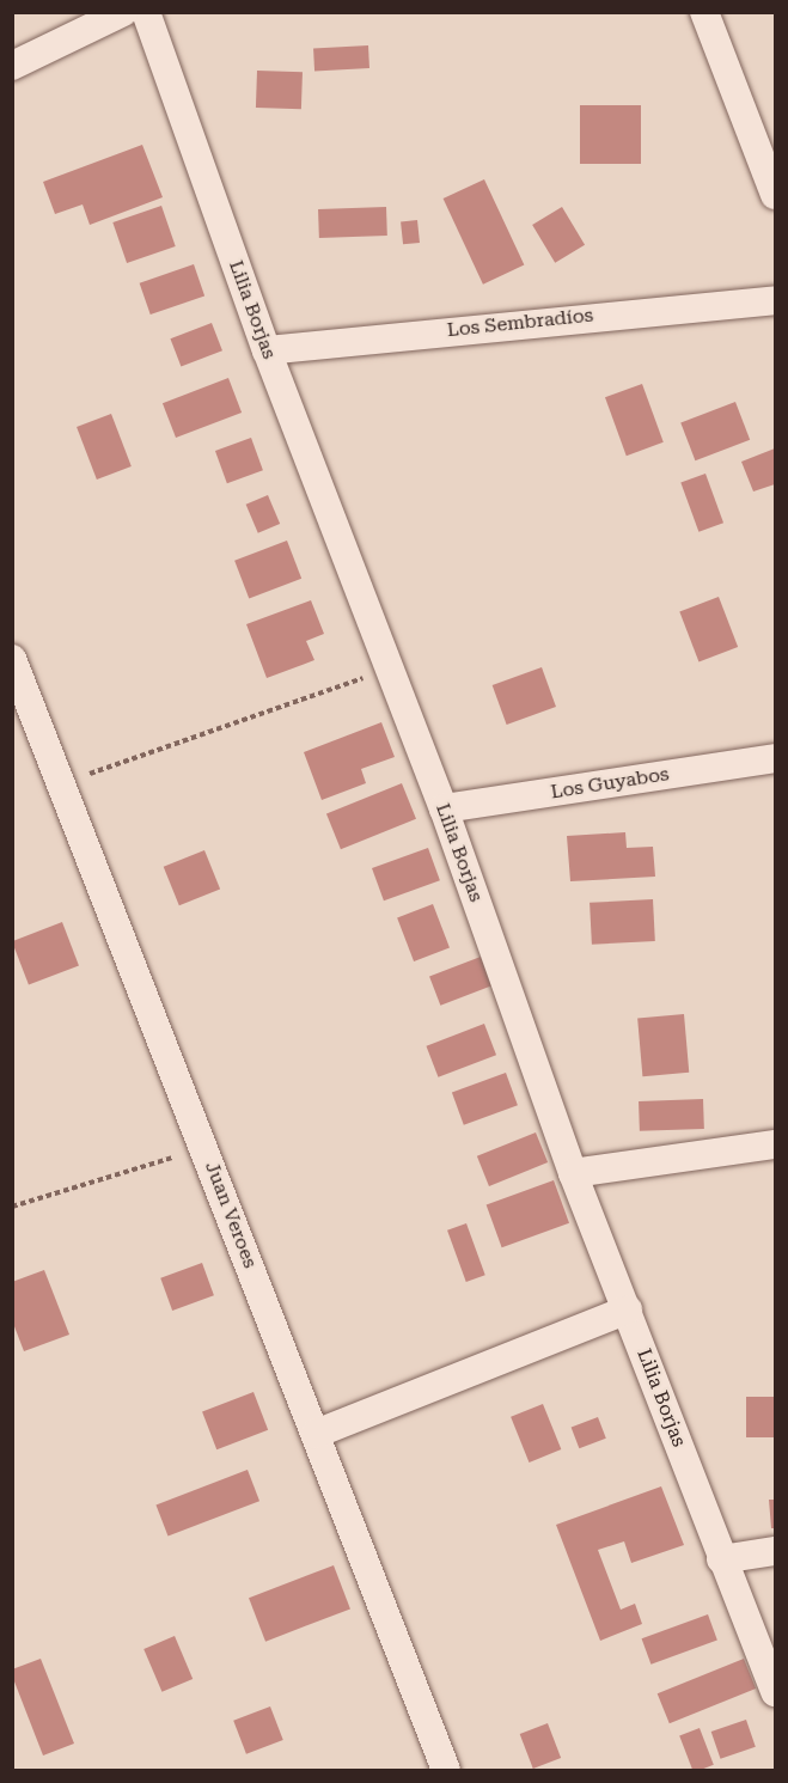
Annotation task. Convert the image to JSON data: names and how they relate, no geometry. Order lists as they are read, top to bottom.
{
  "streets": {
    "street": [
      "Lilia Borjas",
      "Los Sembradíos",
      "Los Guyabos",
      "Juan Veroes"
    ]
  },
  "crossings": [
    ["Lilia Borjas", "Los Sembradíos"],
    ["Lilia Borjas", "Los Guyabos"]
  ]
}
